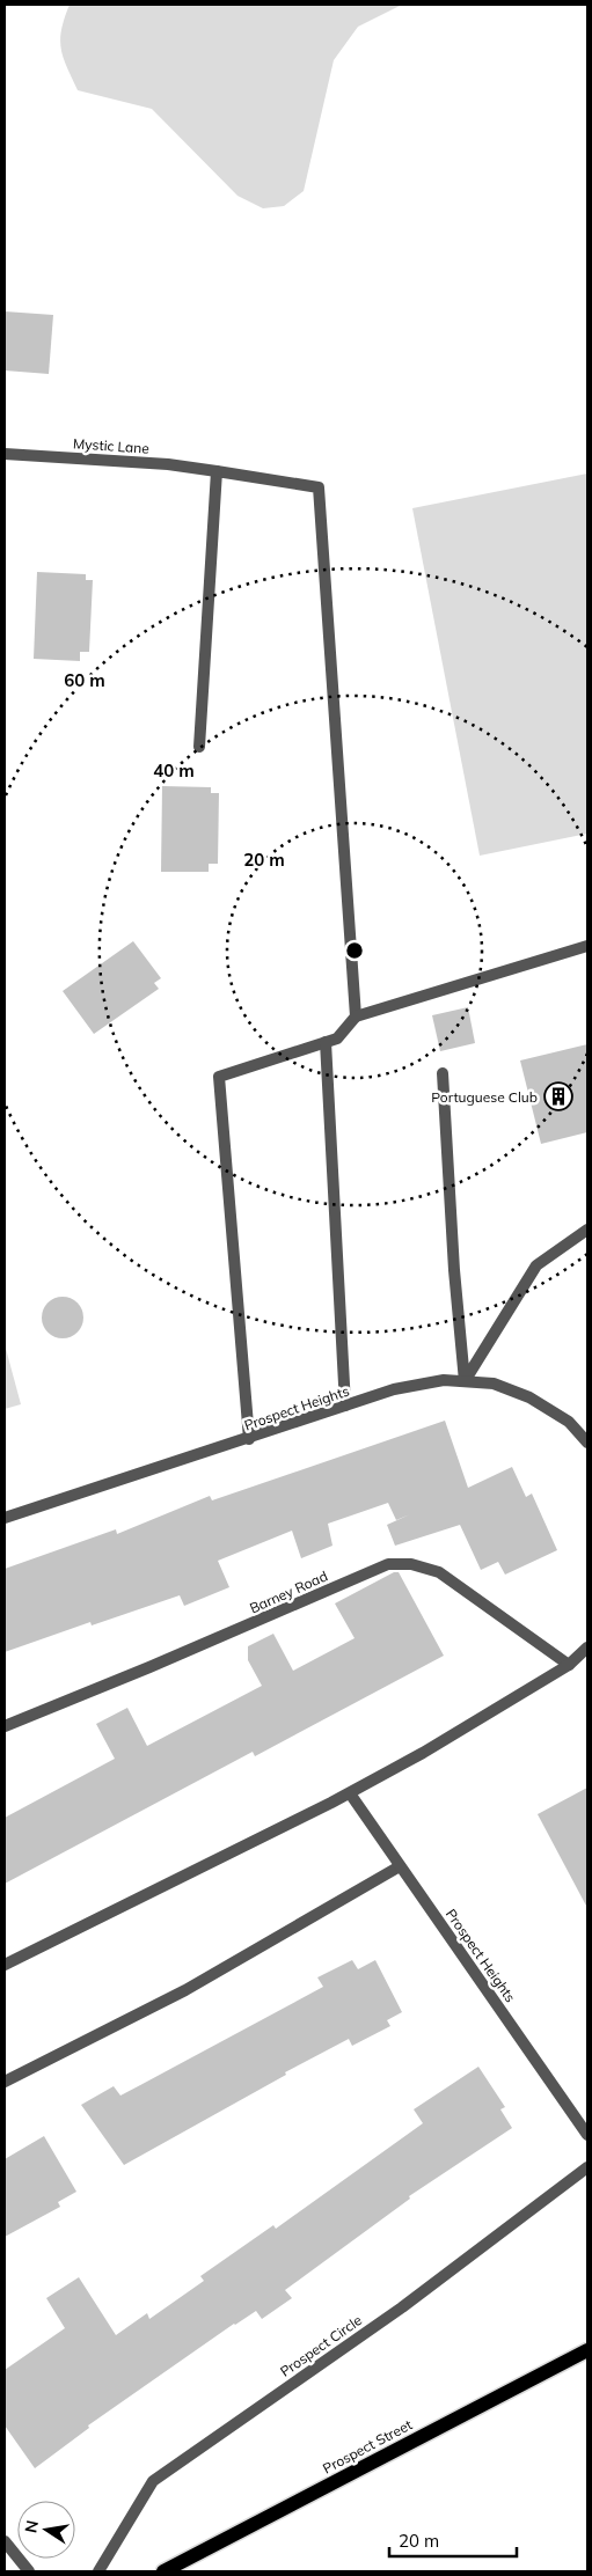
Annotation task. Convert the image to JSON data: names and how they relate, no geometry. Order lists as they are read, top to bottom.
{
  "streets": {
    "main road": ["Prospect Street"],
    "street": [
      "Mystic Lane",
      "Prospect Heights",
      "Barney Road",
      "Prospect Circle"
    ]
  },
  "places": {
    "building": ["Portuguese Club"]
  },
  "scale_bar": "20 m",
  "north": "left",
  "rings": ["60 m", "40 m", "20 m"]
}
